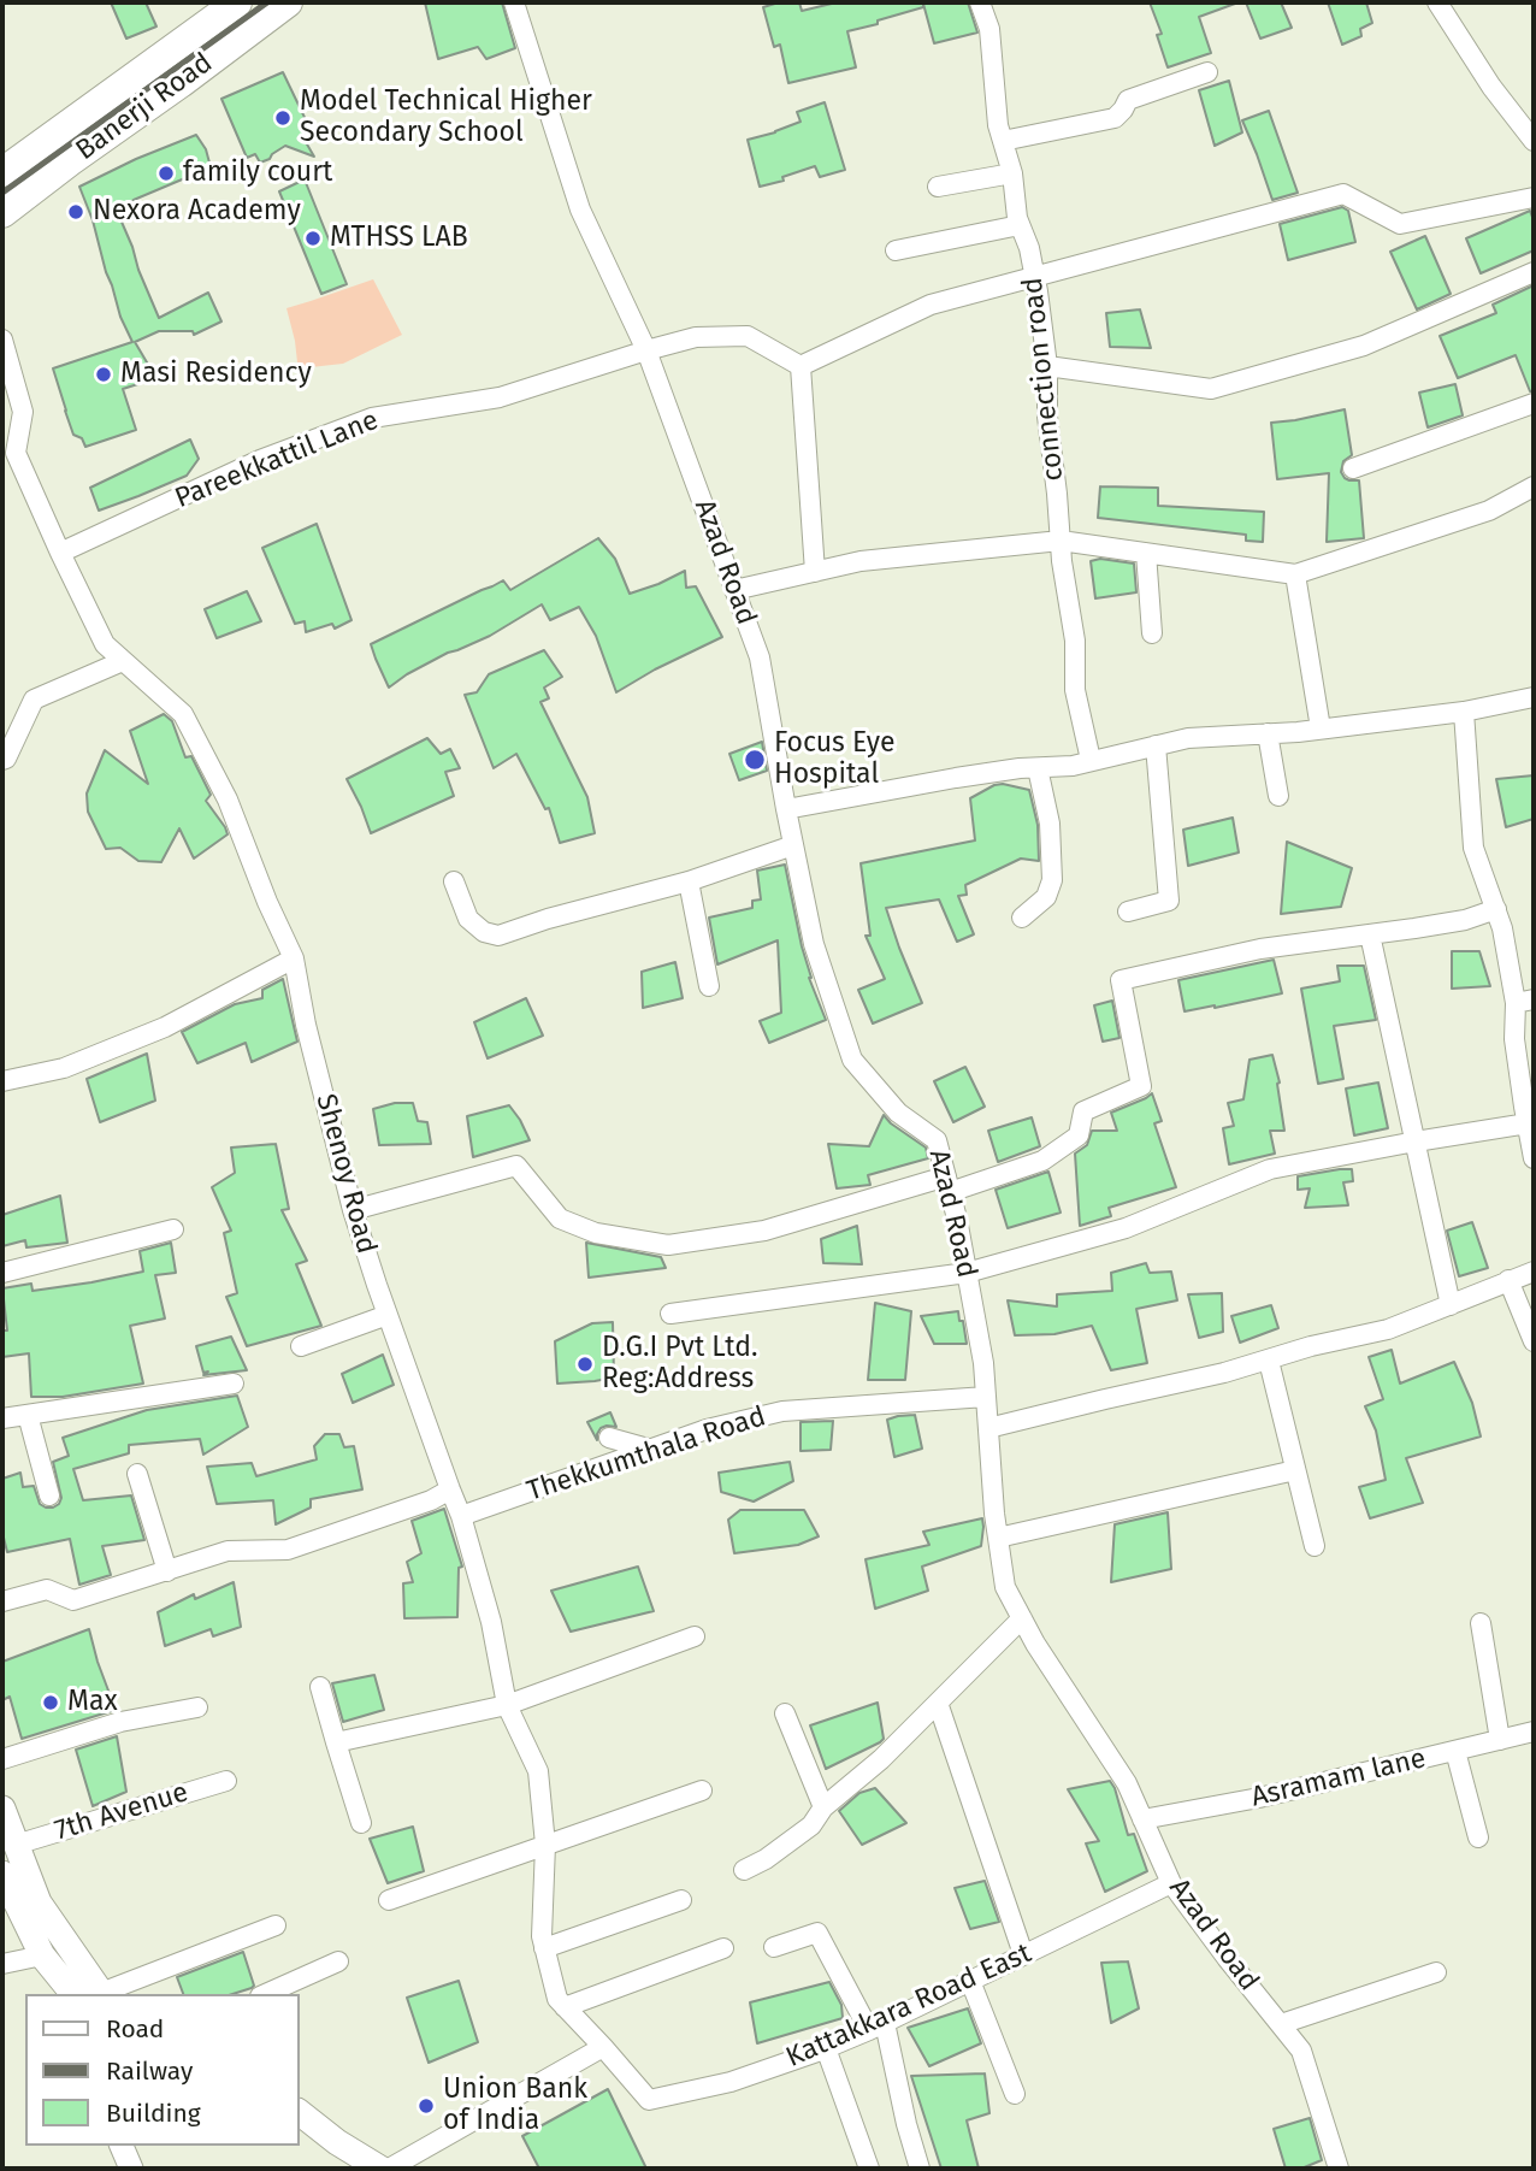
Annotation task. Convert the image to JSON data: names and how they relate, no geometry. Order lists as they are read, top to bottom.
{
  "streets": {
    "main road": ["Banerji Road"],
    "street": [
      "connection road",
      "Pareekkattil Lane",
      "Azad Road",
      "Shenoy Road",
      "Thekkumthala Road",
      "Asramam lane",
      "7th Avenue",
      "Kattakkara Road East"
    ]
  },
  "crossings": [
    ["Pareekkattil Lane", "Azad Road"],
    ["Pareekkattil Lane", "Shenoy Road"],
    ["Azad Road", "Thekkumthala Road"],
    ["Azad Road", "Asramam lane"],
    ["Azad Road", "Kattakkara Road East"],
    ["Shenoy Road", "Thekkumthala Road"],
    ["Shenoy Road", "Kattakkara Road East"]
  ],
  "places": [
    "Model Technical Higher Secondary School",
    "family court",
    "Nexora Academy",
    "MTHSS LAB",
    "Masi Residency",
    "Focus Eye Hospital",
    "D.G.I Pvt Ltd. Reg:Address",
    "Max",
    "Union Bank of India"
  ],
  "legend": ["Road", "Railway", "Building"]
}
